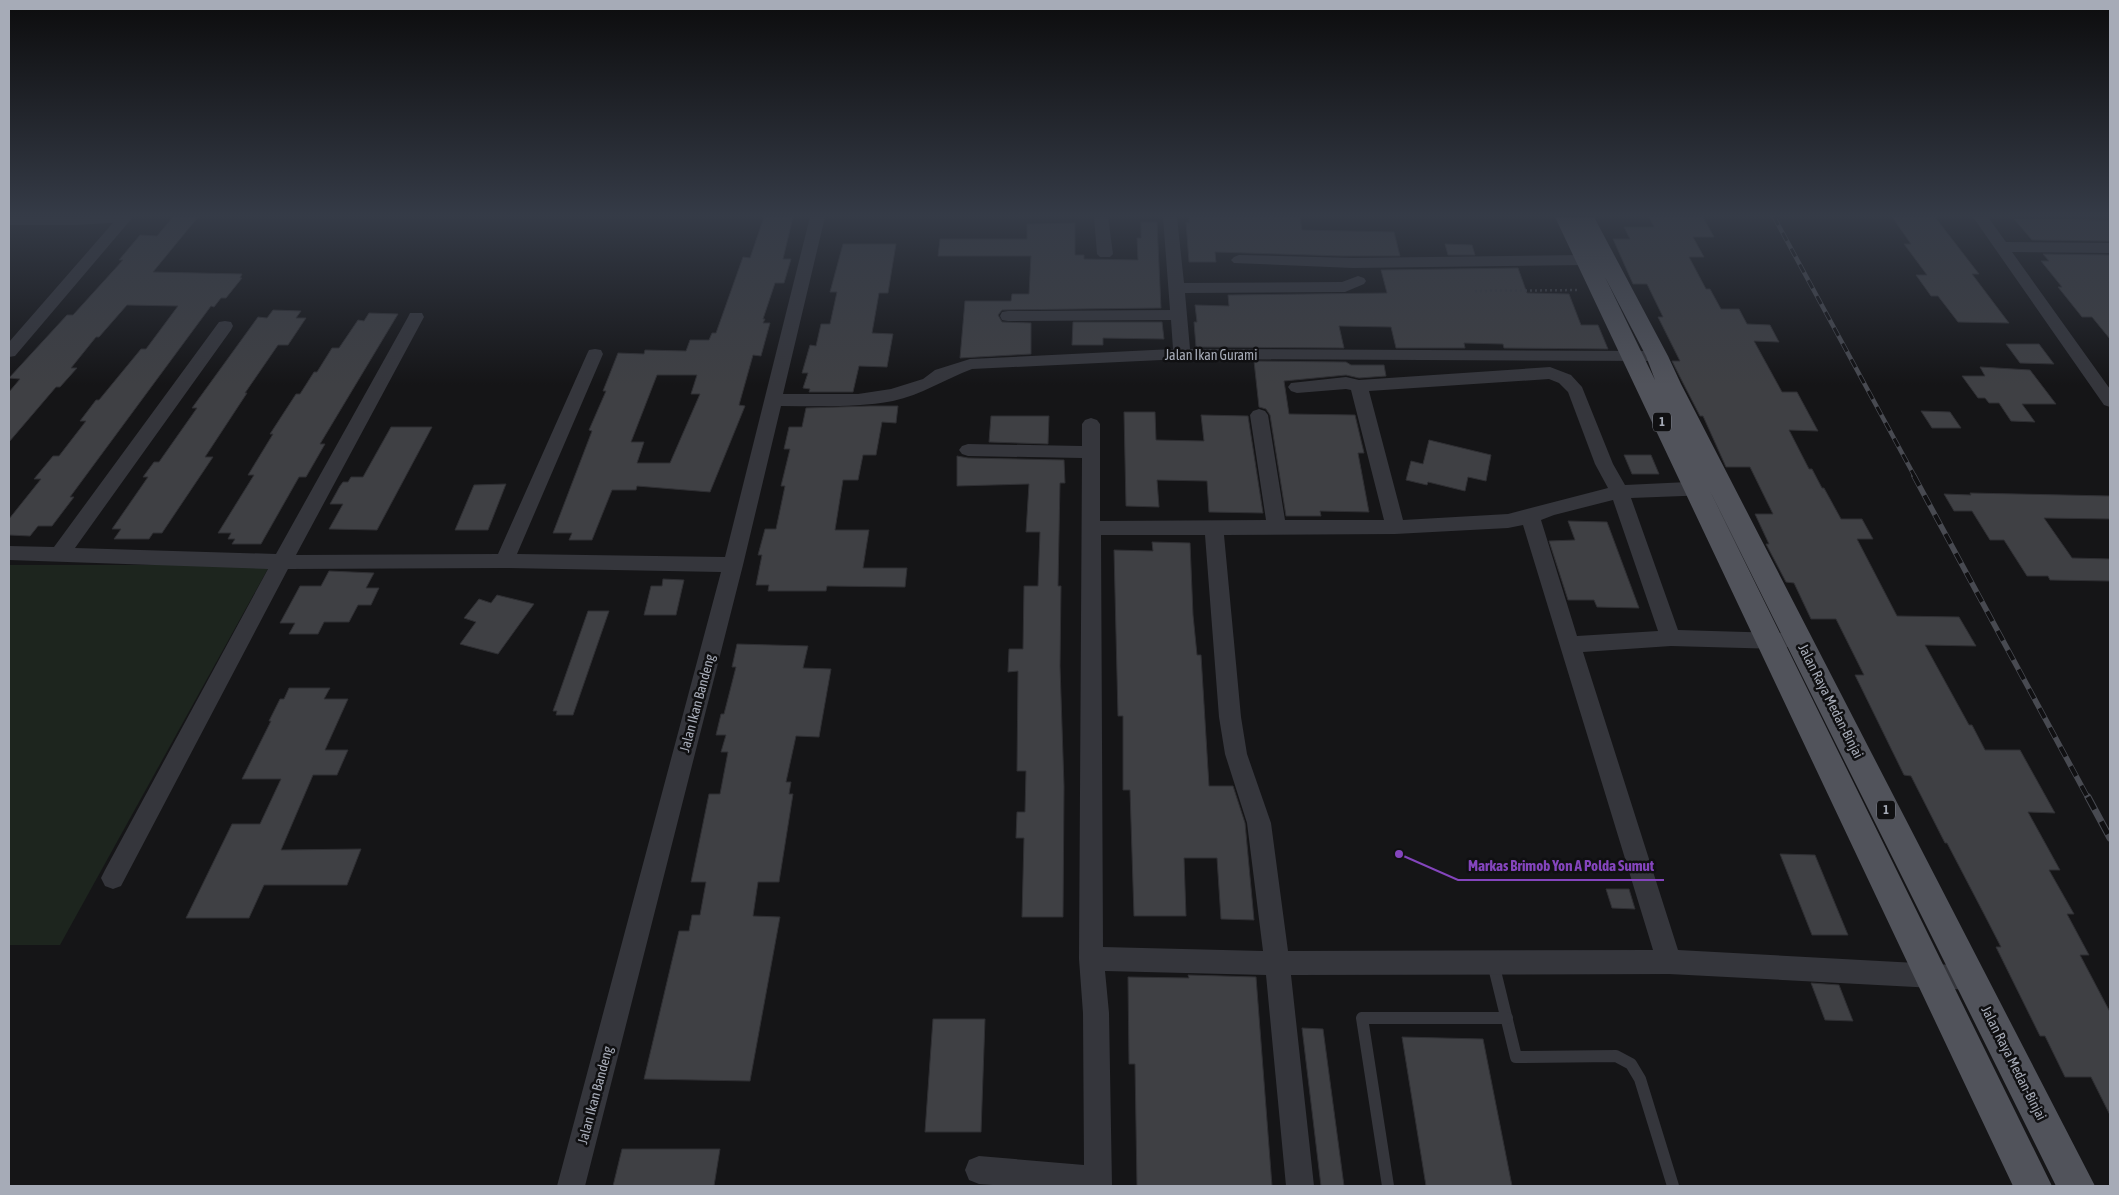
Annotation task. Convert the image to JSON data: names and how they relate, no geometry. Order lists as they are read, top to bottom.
{
  "streets": {
    "main road": ["1", "Jalan Raya Medan-Binjai"],
    "street": ["Jalan Ikan Gurami", "Jalan Ikan Bandeng"]
  },
  "crossings": [
    ["Jalan Ikan Gurami", "1"],
    ["Jalan Ikan Gurami", "Jalan Raya Medan-Binjai"],
    ["Jalan Ikan Gurami", "Jalan Ikan Bandeng"]
  ],
  "places": ["Markas Brimob Yon A Polda Sumut"]
}
